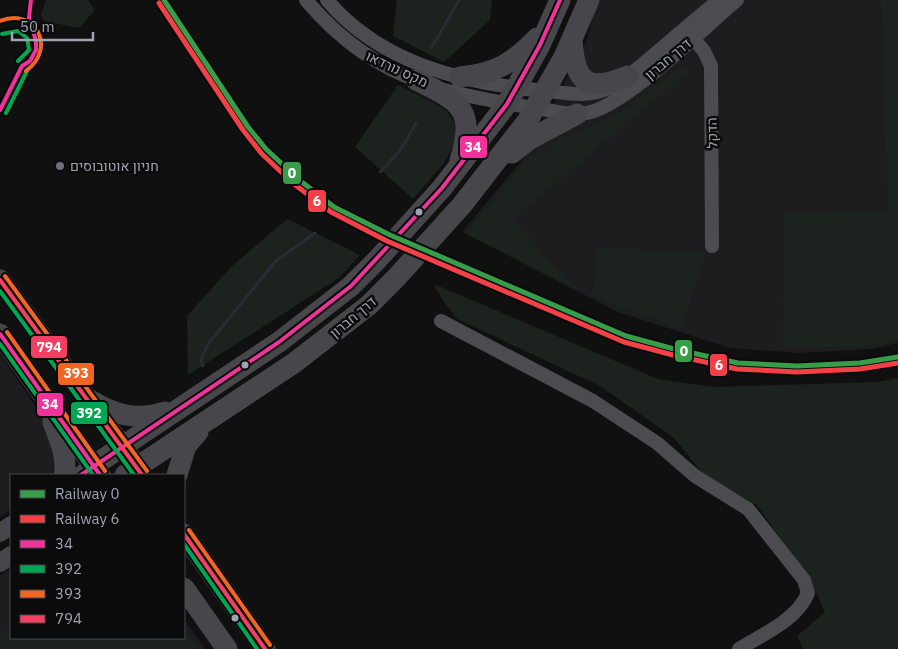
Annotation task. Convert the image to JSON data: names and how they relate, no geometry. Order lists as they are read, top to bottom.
{
  "streets": {
    "highway": ["דרך חברון"],
    "street": ["מקס נורדאו", "הדקל"]
  },
  "crossings": [
    ["דרך חברון", "מקס נורדאו"],
    ["דרך חברון", "הדקל"]
  ],
  "places": ["חניון אוטובוסים"],
  "lines": [
    "rail line 0",
    "transit line 34",
    "rail line 6",
    "transit line 393",
    "transit line 392",
    "transit line 794"
  ],
  "legend": [
    "Railway 0",
    "Railway 6",
    "34",
    "392",
    "393",
    "794"
  ],
  "scale_bar": "50 m"
}
